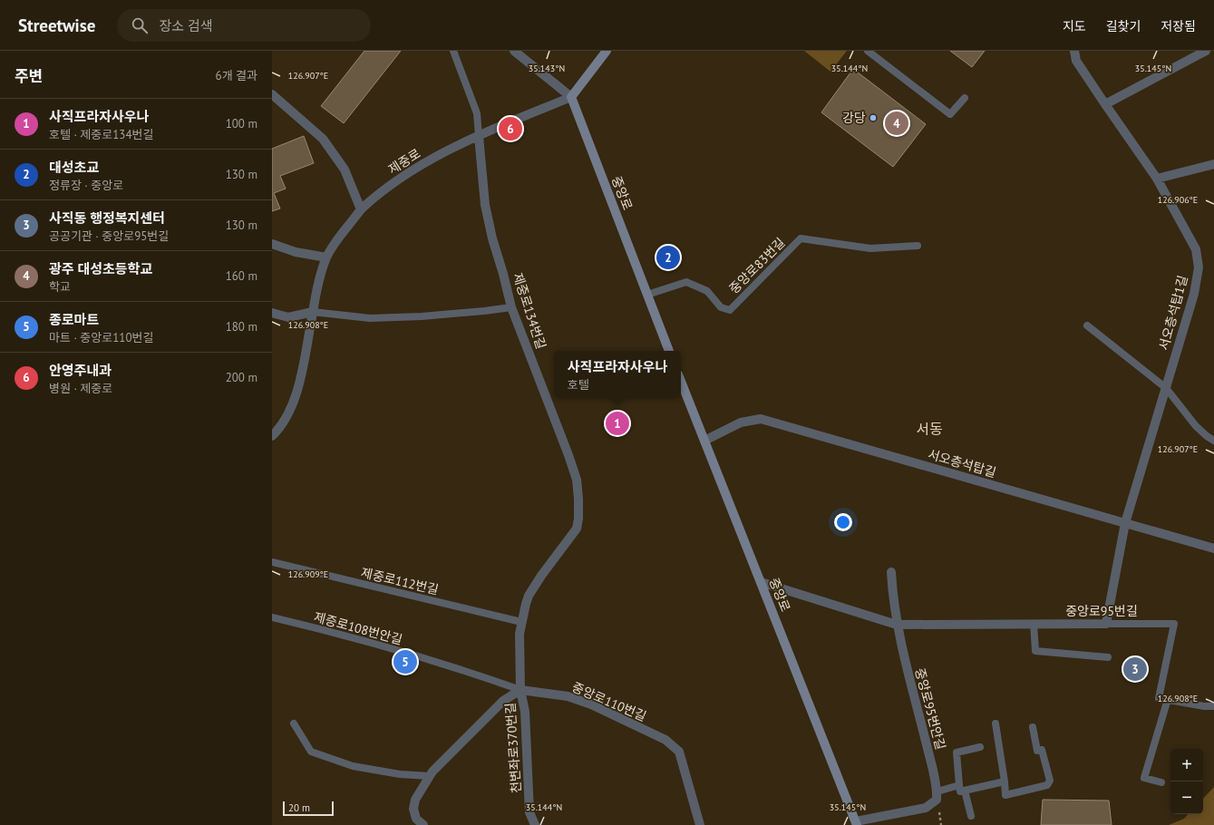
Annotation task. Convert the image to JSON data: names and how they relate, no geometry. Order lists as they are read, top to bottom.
{
  "streets": {
    "main road": ["중앙로"],
    "street": [
      "제중로",
      "제중로134번길",
      "서오층석탑1길",
      "서오층석탑길",
      "중앙로95번길",
      "중앙로110번길",
      "중앙로95번안길",
      "천변좌로370번길"
    ],
    "lane": ["중앙로83번길", "제중로112번길", "제중로108번안길"]
  },
  "crossings": [
    ["제중로", "중앙로"],
    ["제중로", "제중로134번길"],
    ["중앙로", "중앙로83번길"],
    ["중앙로", "서오층석탑길"],
    ["중앙로", "중앙로95번길"],
    ["제중로134번길", "제중로112번길"],
    ["제중로134번길", "제중로108번안길"],
    ["제중로134번길", "중앙로110번길"],
    ["제중로134번길", "천변좌로370번길"],
    ["서오층석탑1길", "서오층석탑길"],
    ["서오층석탑1길", "중앙로95번길"],
    ["중앙로95번길", "중앙로95번안길"],
    ["제중로108번안길", "중앙로110번길"],
    ["제중로108번안길", "천변좌로370번길"],
    ["중앙로110번길", "천변좌로370번길"]
  ],
  "districts": ["서동"],
  "places": ["강당"],
  "scale_bar": "20 m",
  "page": {
    "header": "Streetwise",
    "search": "장소 검색",
    "nav": ["지도", "길찾기", "저장됨"],
    "heading": ["주변", "6개 결과"],
    "list": [
      {
        "mark": "1",
        "name": "사직프라자사우나",
        "note": "호텔 · 제중로134번길",
        "value": "100 m"
      },
      {
        "mark": "2",
        "name": "대성초교",
        "note": "정류장 · 중앙로",
        "value": "130 m"
      },
      {
        "mark": "3",
        "name": "사직동 행정복지센터",
        "note": "공공기관 · 중앙로95번길",
        "value": "130 m"
      },
      {
        "mark": "4",
        "name": "광주 대성초등학교",
        "note": "학교",
        "value": "160 m"
      },
      {
        "mark": "5",
        "name": "종로마트",
        "note": "마트 · 중앙로110번길",
        "value": "180 m"
      },
      {
        "mark": "6",
        "name": "안영주내과",
        "note": "병원 · 제중로",
        "value": "200 m"
      }
    ],
    "pins": [
      "4",
      "6",
      "2",
      "1",
      "5",
      "3"
    ],
    "popup": ["사직프라자사우나", "호텔"],
    "map_buttons": ["+", "−"],
    "scale": "20 m"
  },
  "coordinates": [
    "35.143°N",
    "35.144°N",
    "35.145°N",
    "126.907°E",
    "126.906°E",
    "126.908°E",
    "126.909°E"
  ]
}
